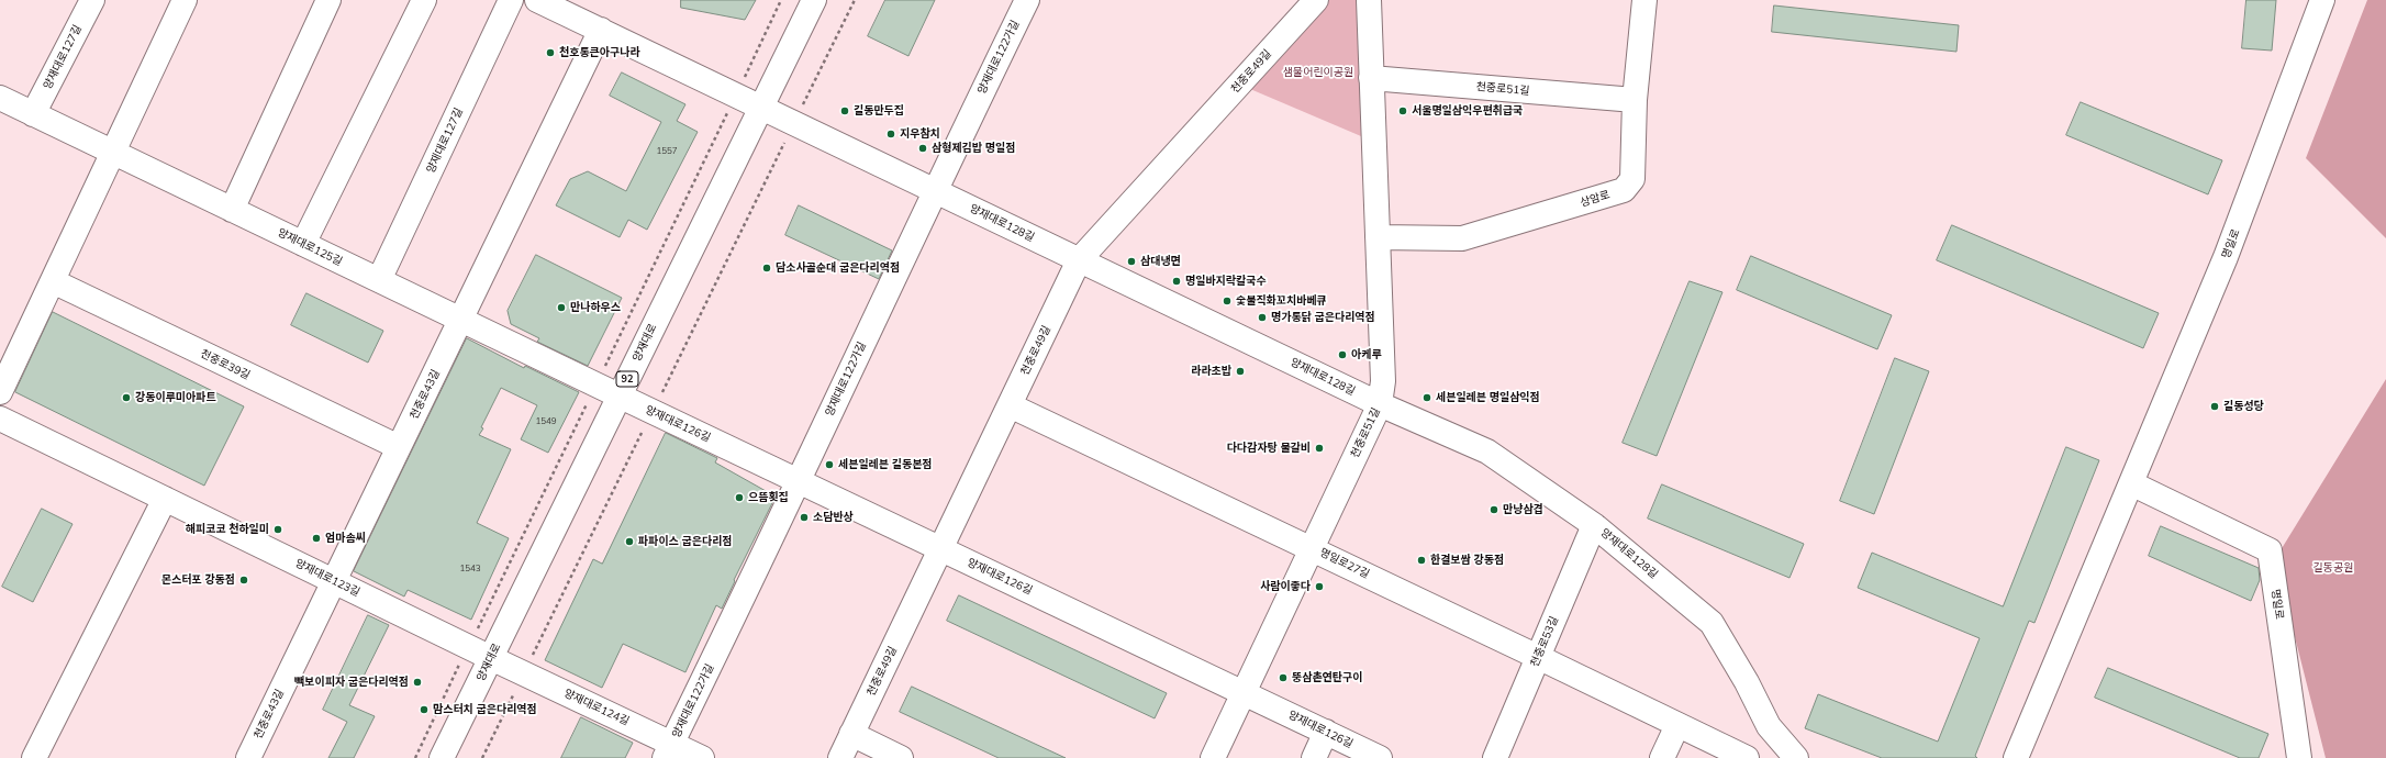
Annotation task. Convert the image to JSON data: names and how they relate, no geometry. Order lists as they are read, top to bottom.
{
  "streets": {
    "street": [
      "양재대로127길",
      "양재대로122가길",
      "천중로49길",
      "천중로51길",
      "상암로",
      "양재대로128길",
      "명일로",
      "양재대로125길",
      "양재대로",
      "천중로39길",
      "92",
      "천중로43길",
      "양재대로126길",
      "명일로27길",
      "양재대로123길",
      "천중로53길",
      "양재대로124길"
    ]
  },
  "crossings": [
    ["양재대로127길", "양재대로125길"],
    ["양재대로122가길", "양재대로128길"],
    ["양재대로122가길", "양재대로126길"],
    ["양재대로122가길", "양재대로124길"],
    ["천중로49길", "양재대로128길"],
    ["천중로49길", "양재대로126길"],
    ["천중로49길", "명일로27길"],
    ["천중로51길", "상암로"],
    ["천중로51길", "양재대로128길"],
    ["천중로51길", "양재대로126길"],
    ["천중로51길", "명일로27길"],
    ["양재대로128길", "양재대로"],
    ["양재대로128길", "천중로53길"],
    ["양재대로125길", "양재대로"],
    ["양재대로125길", "천중로43길"],
    ["양재대로125길", "양재대로126길"],
    ["양재대로", "양재대로126길"],
    ["양재대로", "양재대로123길"],
    ["양재대로", "양재대로124길"],
    ["천중로39길", "천중로43길"],
    ["천중로43길", "양재대로123길"],
    ["명일로27길", "천중로53길"],
    ["양재대로123길", "양재대로124길"]
  ],
  "parks": ["샘물어린이공원", "길동공원"],
  "places": [
    "천호통큰아구나라",
    "길동만두집",
    "서울명일삼익우편취급국",
    "지우참치",
    "삼형제김밥 명일점",
    "삼대냉면",
    "담소사골순대 굽은다리역점",
    "명일바지락칼국수",
    "숯불직화꼬치바베큐",
    "만나하우스",
    "명가통닭 굽은다리역점",
    "아케루",
    "라라초밥",
    "강동이루미아파트",
    "세븐일레븐 명일삼익점",
    "길동성당",
    "다다감자탕 물갈비",
    "세븐일레븐 길동본점",
    "으뜸횟집",
    "만냥삼겹",
    "소담반상",
    "해피코코 천하일미",
    "엄마솜씨",
    "파파이스 굽은다리점",
    "한결보쌈 강동점",
    "몬스터포 강동점",
    "사람이좋다",
    "뚱삼촌연탄구이",
    "빽보이피자 굽은다리역점",
    "맘스터치 굽은다리역점"
  ],
  "house_numbers": ["1557", "1549", "1543"]
}
